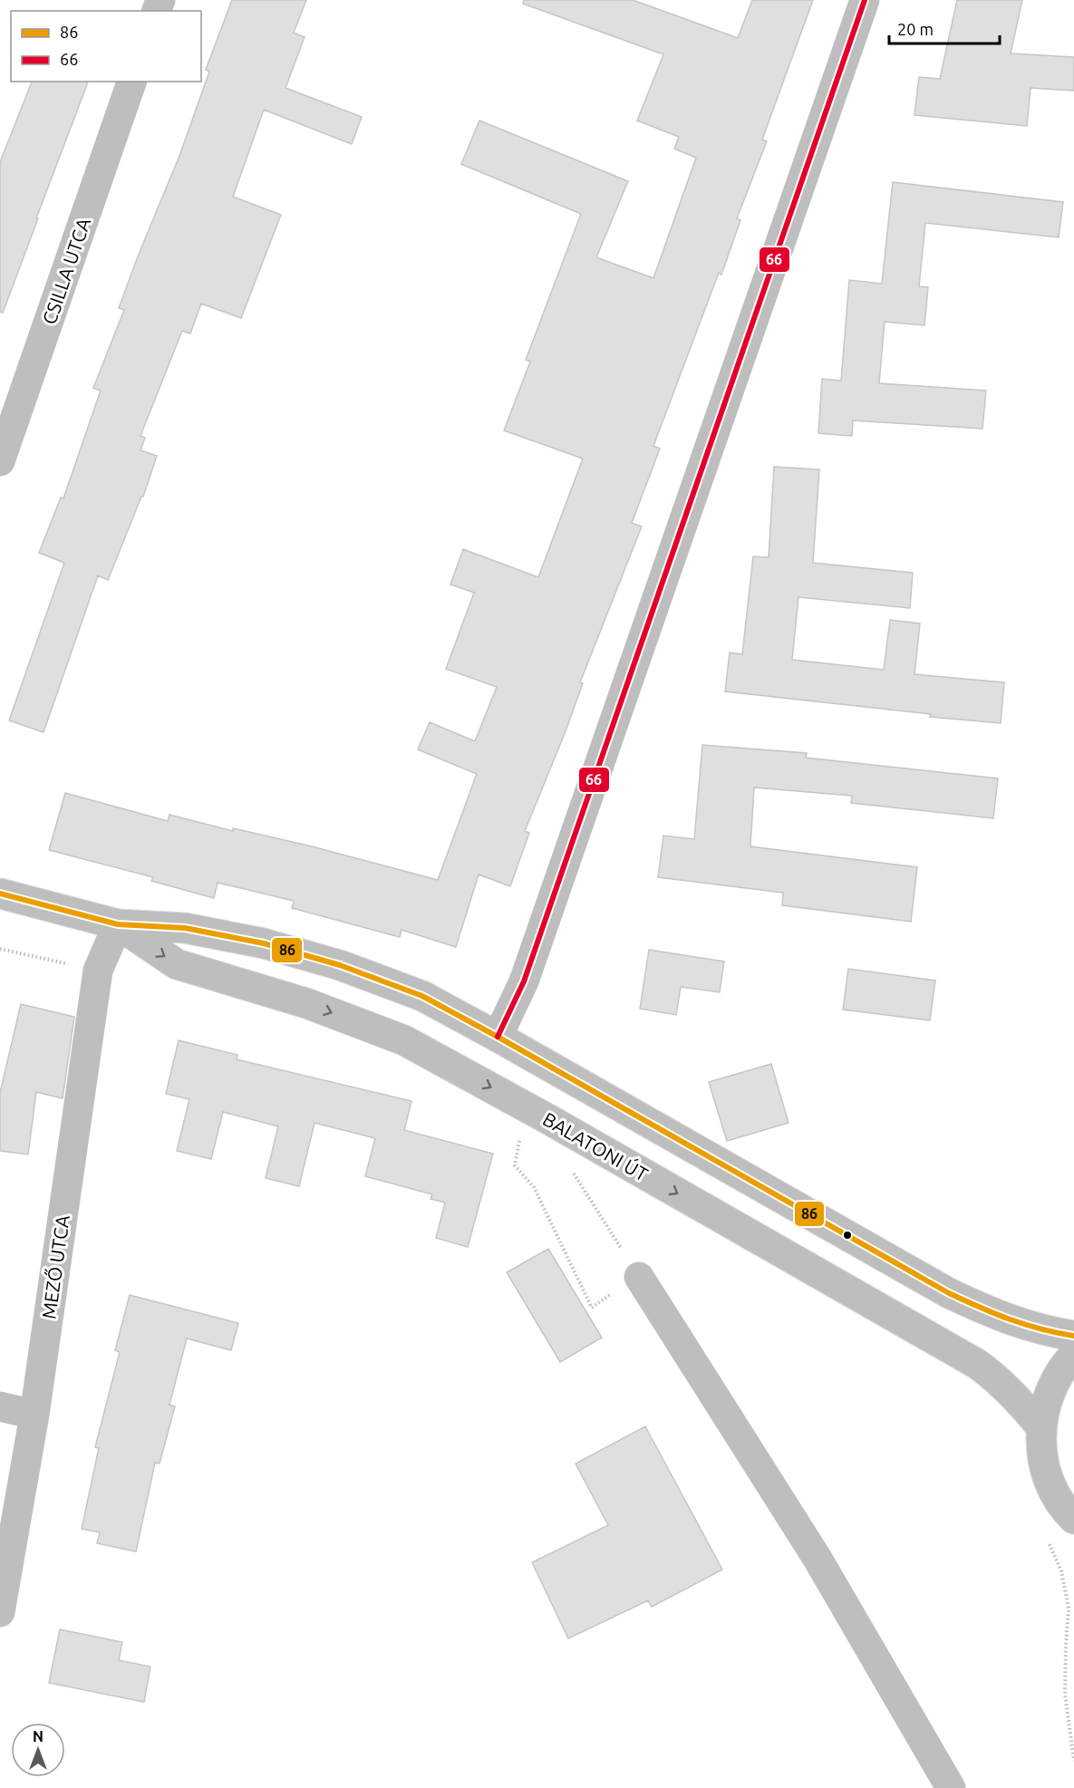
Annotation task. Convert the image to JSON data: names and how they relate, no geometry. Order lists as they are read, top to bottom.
{
  "streets": {
    "main road": ["CSILLA UTCA", "BALATONI ÚT", "MEZŐ UTCA"]
  },
  "crossings": [
    ["BALATONI ÚT", "MEZŐ UTCA"]
  ],
  "lines": ["transit line 66", "transit line 86"],
  "legend": ["86", "66"],
  "scale_bar": "20 m",
  "north": "top"
}
